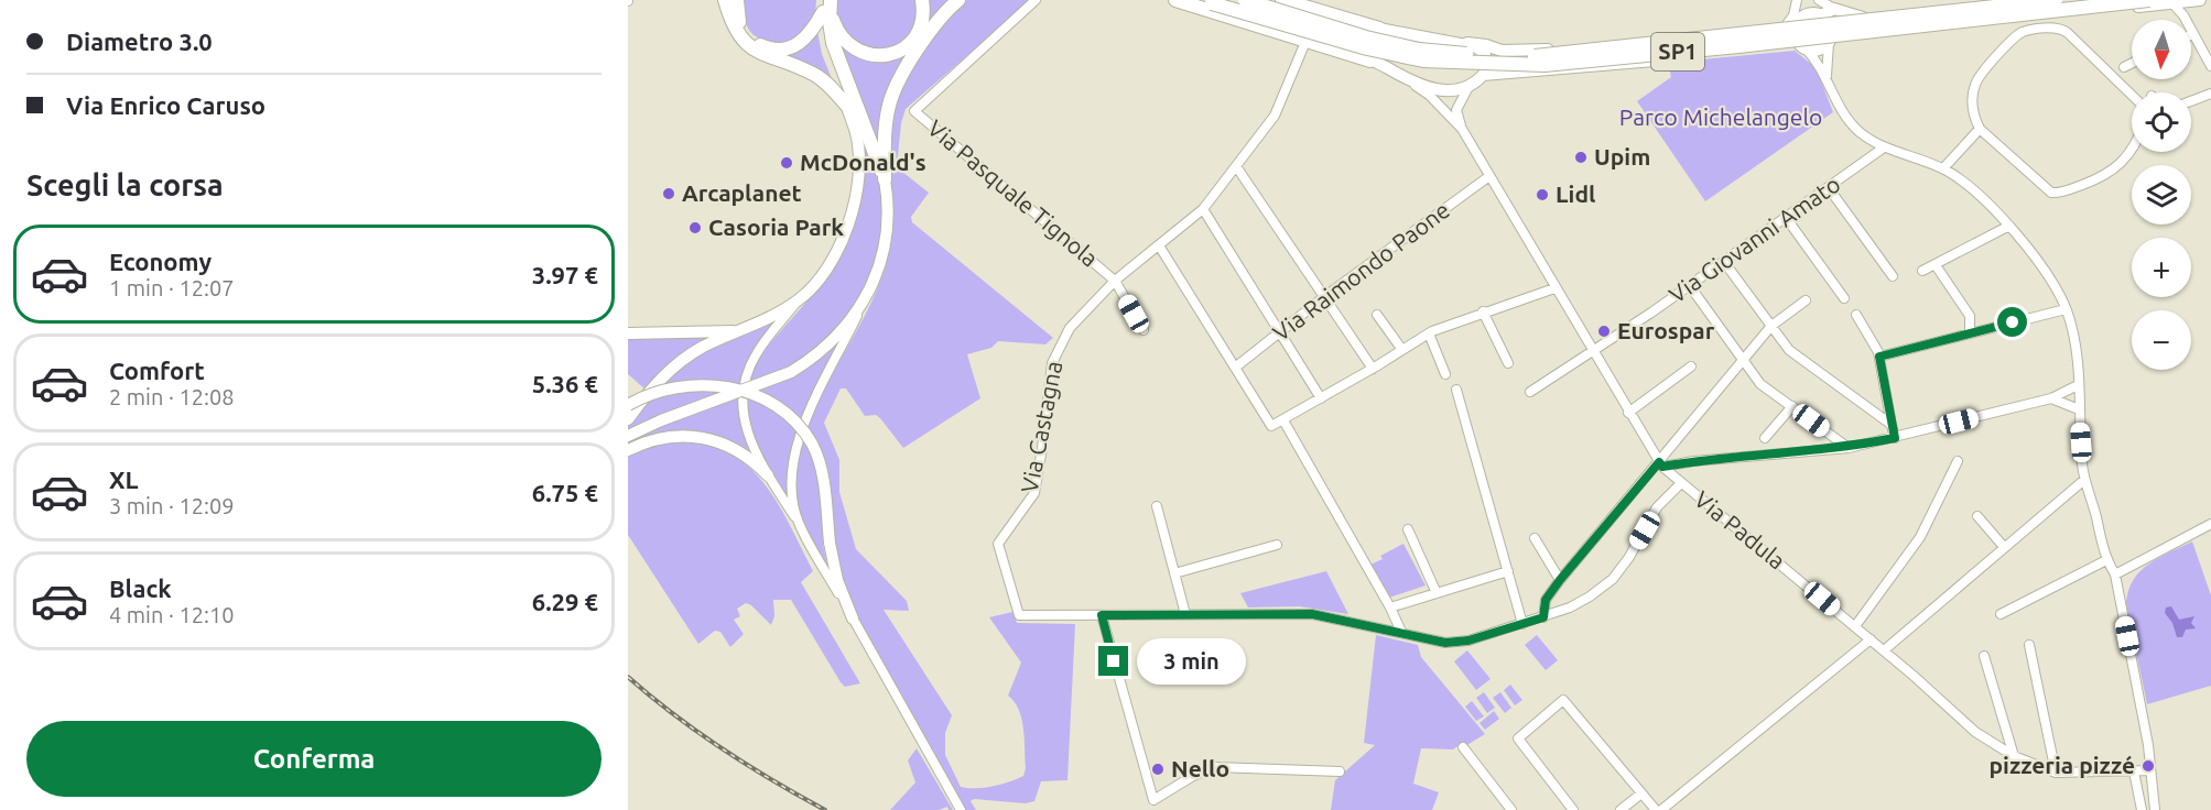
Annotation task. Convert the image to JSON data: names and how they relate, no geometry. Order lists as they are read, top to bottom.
{
  "streets": {
    "highway": ["SP1"],
    "street": [
      "Via Pasquale Tignola",
      "Via Giovanni Amato",
      "Via Raimondo Paone",
      "Via Castagna",
      "Via Padula"
    ]
  },
  "crossings": [
    ["Via Pasquale Tignola", "Via Castagna"],
    ["Via Giovanni Amato", "Via Padula"],
    ["Via Raimondo Paone", "Via Padula"]
  ],
  "parks": ["Parco Michelangelo"],
  "places": [
    "Upim",
    "McDonald's",
    "Arcaplanet",
    "Lidl",
    "Casoria Park",
    "Eurospar",
    "pizzeria pizzé",
    "Nello"
  ],
  "north": "bottom",
  "page": {
    "banner": ["Diametro 3.0", "Via Enrico Caruso"],
    "map_buttons": ["+", "−"],
    "heading": "Scegli la corsa",
    "list": [
      {
        "name": "Economy",
        "note": "1 min · 12:07",
        "value": "3.97 €"
      },
      {
        "name": "Comfort",
        "note": "2 min · 12:08",
        "value": "5.36 €"
      },
      {
        "name": "XL",
        "note": "3 min · 12:09",
        "value": "6.75 €"
      },
      {
        "name": "Black",
        "note": "4 min · 12:10",
        "value": "6.29 €"
      }
    ],
    "bubble": "3 min",
    "buttons": "Conferma"
  }
}
